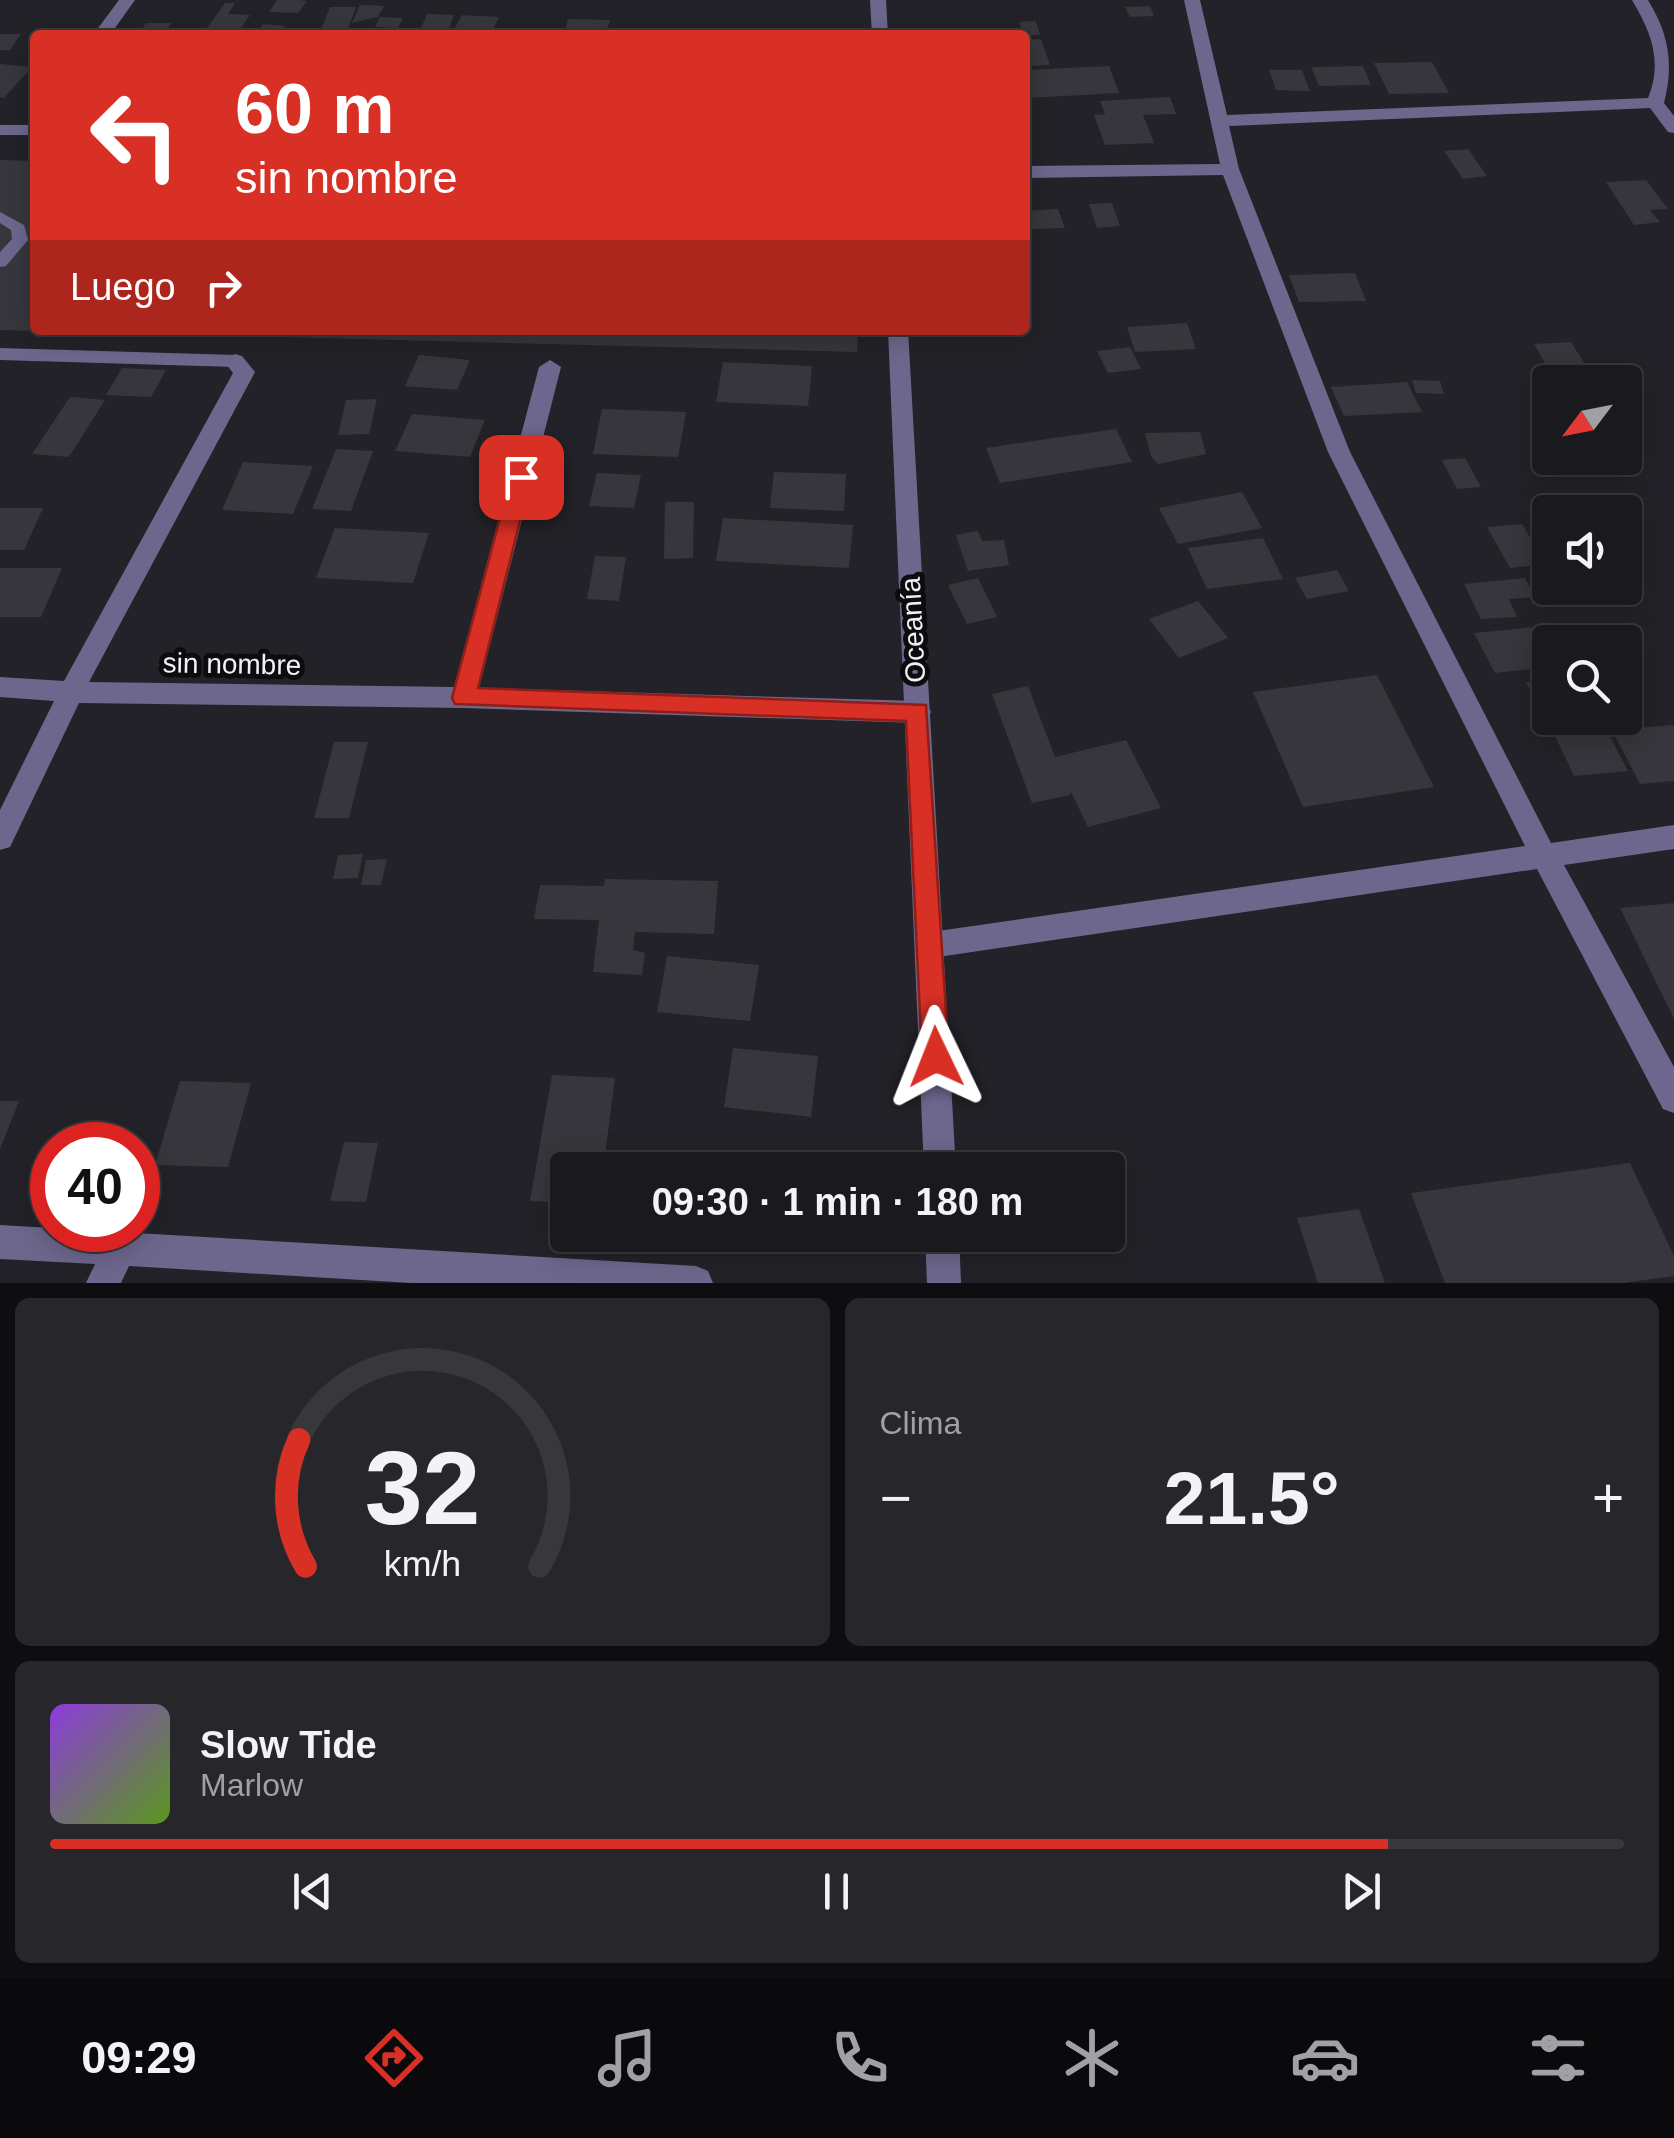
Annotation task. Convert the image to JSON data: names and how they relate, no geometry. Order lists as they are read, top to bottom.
{
  "streets": {
    "street": ["Oceanía", "sin nombre"]
  },
  "crossings": [
    ["Oceanía", "sin nombre"]
  ],
  "north": "bottom left",
  "page": {
    "turn": ["60 m", "sin nombre"],
    "then": "Luego",
    "limit": "40",
    "trip": "09:30 · 1 min · 180 m",
    "tile": "Clima",
    "heat": ["−", "21.5°", "+"],
    "song": ["Slow Tide", "Marlow"],
    "tabs": "09:29",
    "gauge": ["32", "km/h"]
  }
}
